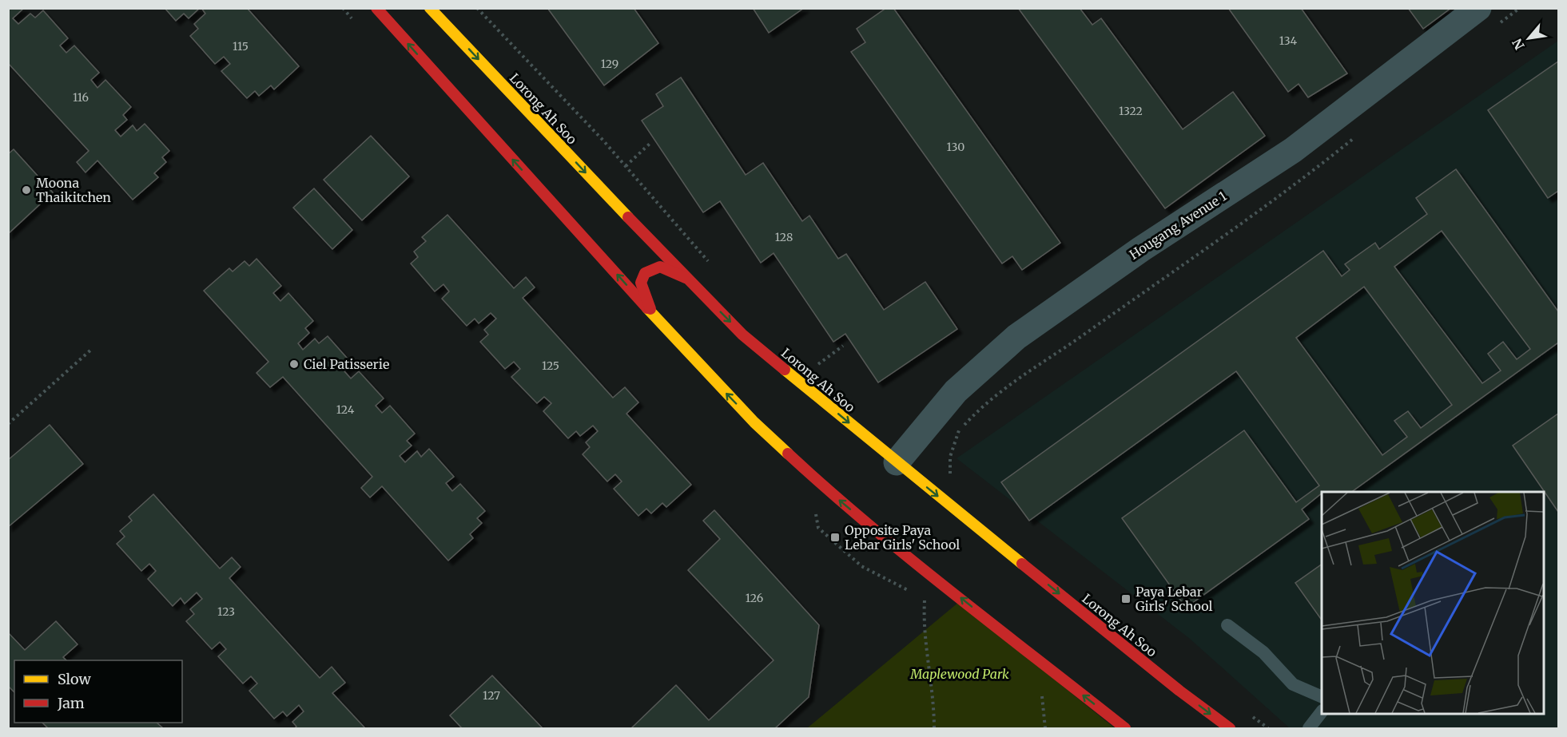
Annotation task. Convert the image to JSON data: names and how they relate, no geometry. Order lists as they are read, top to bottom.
{
  "streets": {
    "main road": ["Lorong Ah Soo"],
    "street": ["Hougang Avenue 1"]
  },
  "crossings": [
    ["Lorong Ah Soo", "Hougang Avenue 1"]
  ],
  "parks": ["Maplewood Park"],
  "places": {
    "other": ["Moona Thaikitchen", "Ciel Patisserie"],
    "transit": ["Opposite Paya Lebar Girls' School", "Paya Lebar Girls' School"]
  },
  "house_numbers": [
    "134",
    "115",
    "129",
    "116",
    "1322",
    "130",
    "128",
    "125",
    "124",
    "126",
    "123",
    "127"
  ],
  "legend": ["Slow", "Jam"],
  "north": "bottom left"
}
